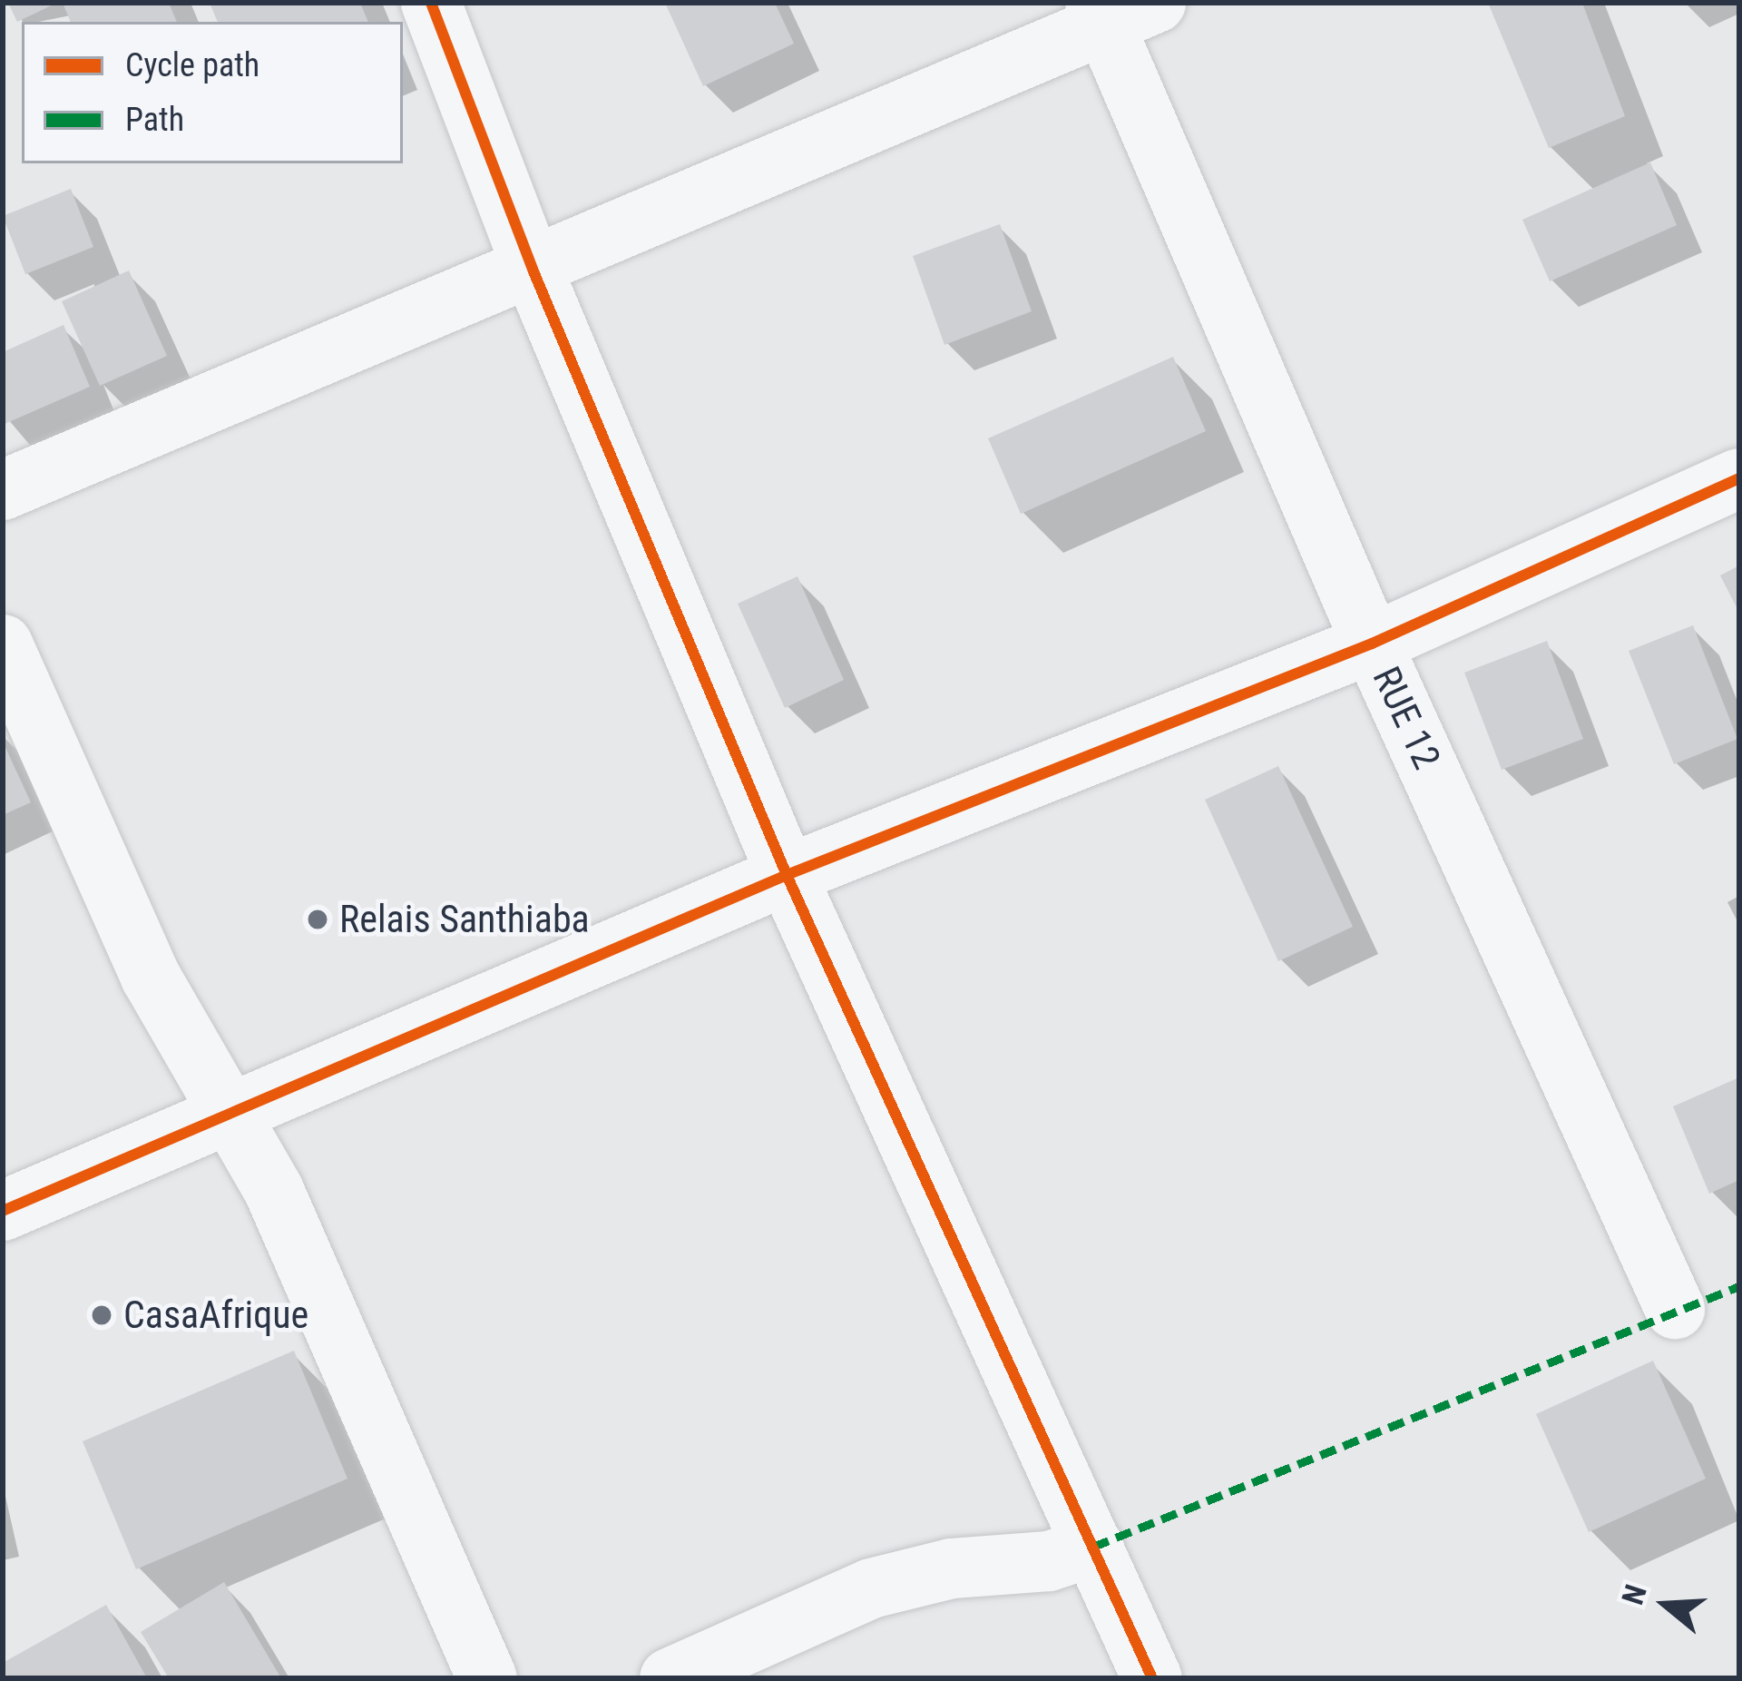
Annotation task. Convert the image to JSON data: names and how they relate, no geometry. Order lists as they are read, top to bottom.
{
  "streets": {
    "street": ["RUE 12"]
  },
  "places": ["Relais Santhiaba", "CasaAfrique"],
  "legend": ["Cycle path", "Path"],
  "north": "left"
}
